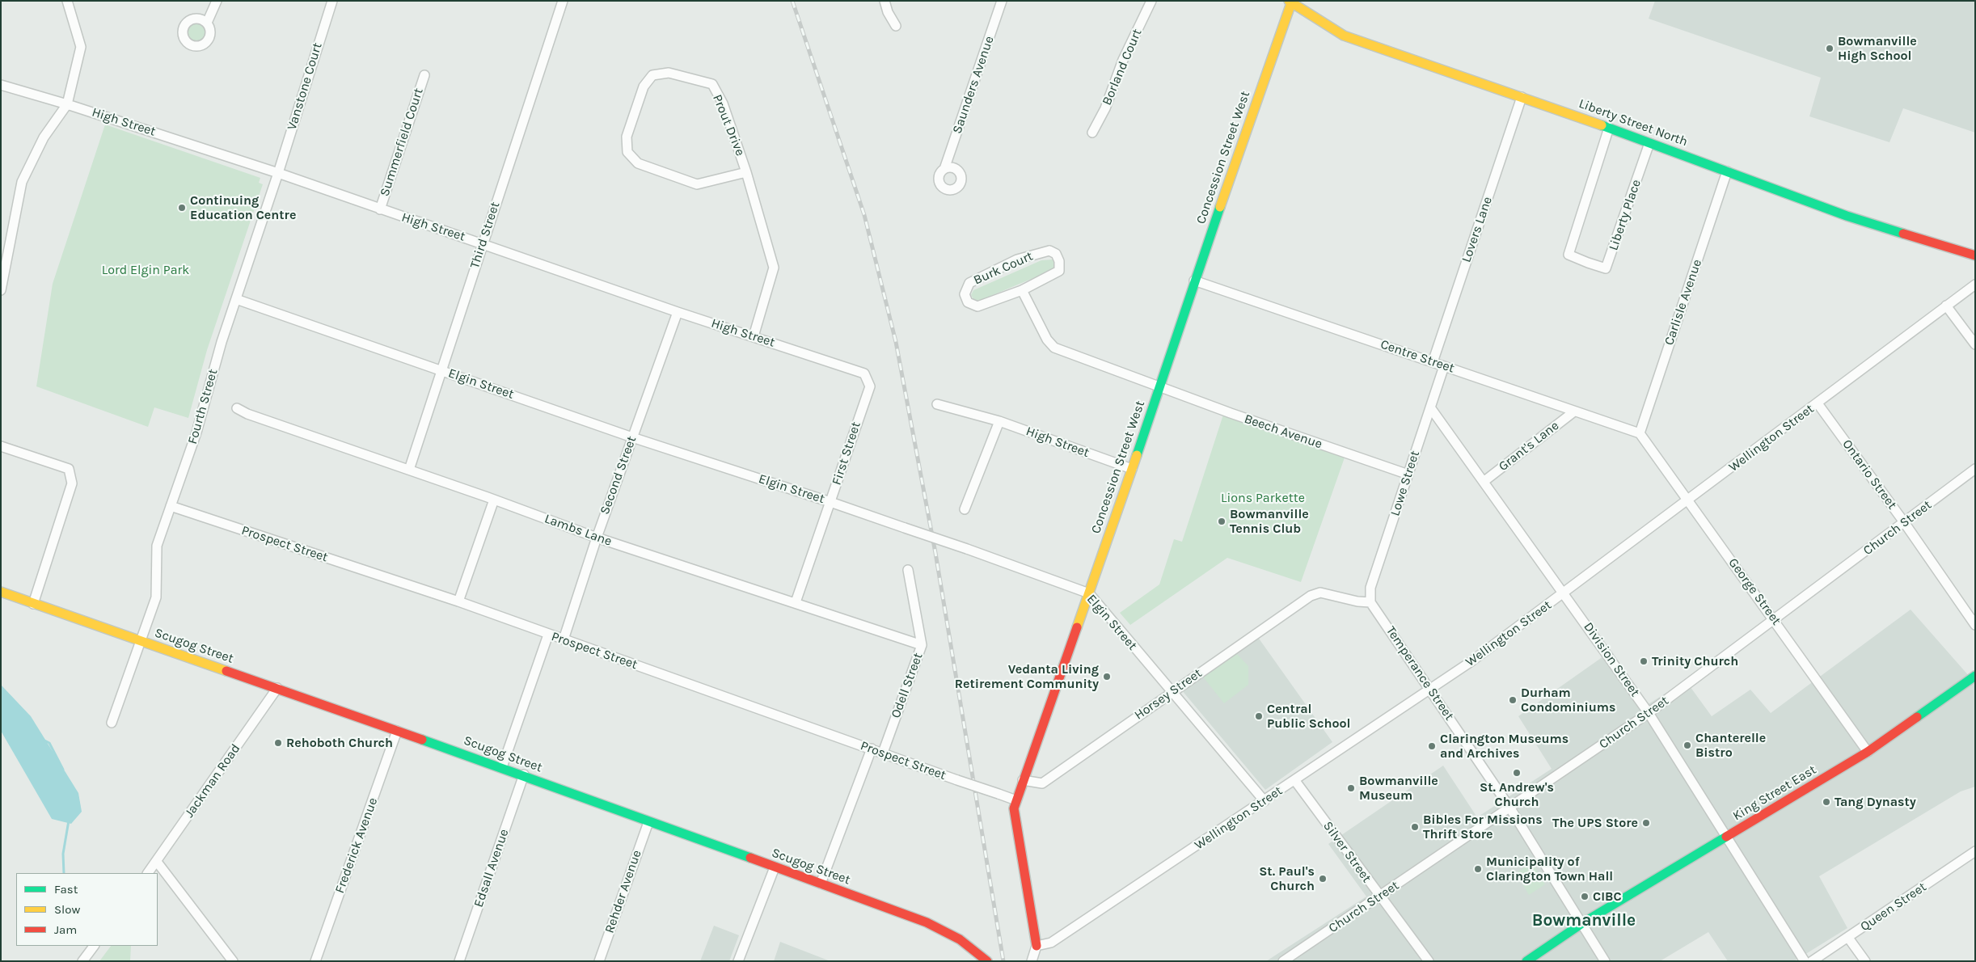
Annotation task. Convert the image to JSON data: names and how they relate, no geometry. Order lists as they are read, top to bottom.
{
  "streets": {
    "street": [
      "Borland Court",
      "Saunders Avenue",
      "Vanstone Court",
      "High Street",
      "Liberty Street North",
      "Prout Drive",
      "Summerfield Court",
      "Concession Street West",
      "Liberty Place",
      "Lovers Lane",
      "Third Street",
      "Burk Court",
      "Carlisle Avenue",
      "Centre Street",
      "Elgin Street",
      "Fourth Street",
      "Beech Avenue",
      "Wellington Street",
      "Grant's Lane",
      "First Street",
      "Ontario Street",
      "Second Street",
      "Lowe Street",
      "Church Street",
      "Lambs Lane",
      "Prospect Street",
      "George Street",
      "Scugog Street",
      "Division Street",
      "Temperance Street",
      "Odell Street",
      "Horsey Street",
      "Jackman Road",
      "King Street East",
      "Frederick Avenue",
      "Silver Street",
      "Edsall Avenue",
      "Rehder Avenue",
      "Queen Street"
    ]
  },
  "crossings": [
    ["Vanstone Court", "High Street"],
    ["Vanstone Court", "Fourth Street"],
    ["High Street", "Prout Drive"],
    ["High Street", "Summerfield Court"],
    ["High Street", "Concession Street West"],
    ["High Street", "Third Street"],
    ["High Street", "Fourth Street"],
    ["High Street", "First Street"],
    ["High Street", "Second Street"],
    ["Liberty Street North", "Concession Street West"],
    ["Liberty Street North", "Liberty Place"],
    ["Liberty Street North", "Lovers Lane"],
    ["Liberty Street North", "Carlisle Avenue"],
    ["Concession Street West", "Centre Street"],
    ["Concession Street West", "Elgin Street"],
    ["Concession Street West", "Beech Avenue"],
    ["Concession Street West", "Wellington Street"],
    ["Concession Street West", "Prospect Street"],
    ["Concession Street West", "Horsey Street"],
    ["Lovers Lane", "Centre Street"],
    ["Third Street", "Elgin Street"],
    ["Third Street", "Lambs Lane"],
    ["Carlisle Avenue", "Centre Street"],
    ["Carlisle Avenue", "George Street"],
    ["Centre Street", "Grant's Lane"],
    ["Centre Street", "Lowe Street"],
    ["Centre Street", "George Street"],
    ["Elgin Street", "Fourth Street"],
    ["Elgin Street", "Wellington Street"],
    ["Elgin Street", "First Street"],
    ["Elgin Street", "Second Street"],
    ["Elgin Street", "Horsey Street"],
    ["Fourth Street", "Prospect Street"],
    ["Fourth Street", "Scugog Street"],
    ["Beech Avenue", "Lowe Street"],
    ["Wellington Street", "Ontario Street"],
    ["Wellington Street", "George Street"],
    ["Wellington Street", "Division Street"],
    ["Wellington Street", "Temperance Street"],
    ["Wellington Street", "Silver Street"],
    ["Grant's Lane", "Division Street"],
    ["First Street", "Lambs Lane"],
    ["Ontario Street", "Church Street"],
    ["Second Street", "Lambs Lane"],
    ["Second Street", "Prospect Street"],
    ["Lowe Street", "Division Street"],
    ["Lowe Street", "Temperance Street"],
    ["Lowe Street", "Horsey Street"],
    ["Church Street", "George Street"],
    ["Church Street", "Division Street"],
    ["Church Street", "Temperance Street"],
    ["Church Street", "Silver Street"],
    ["Lambs Lane", "Odell Street"],
    ["Prospect Street", "Odell Street"],
    ["George Street", "King Street East"],
    ["Scugog Street", "Jackman Road"],
    ["Scugog Street", "Frederick Avenue"],
    ["Scugog Street", "Edsall Avenue"],
    ["Scugog Street", "Rehder Avenue"],
    ["Division Street", "King Street East"],
    ["Temperance Street", "Horsey Street"],
    ["Temperance Street", "King Street East"]
  ],
  "districts": ["Bowmanville"],
  "parks": ["Lord Elgin Park", "Lions Parkette"],
  "places": [
    "Bowmanville High School",
    "Continuing Education Centre",
    "Bowmanville Tennis Club",
    "Trinity Church",
    "Vedanta Living Retirement Community",
    "Durham Condominiums",
    "Central Public School",
    "Rehoboth Church",
    "Chanterelle Bistro",
    "Clarington Museums and Archives",
    "St. Andrew's Church",
    "Bowmanville Museum",
    "Tang Dynasty",
    "The UPS Store",
    "Bibles For Missions Thrift Store",
    "Municipality of Clarington Town Hall",
    "St. Paul's Church",
    "CIBC"
  ],
  "legend": ["Fast", "Slow", "Jam"]
}
